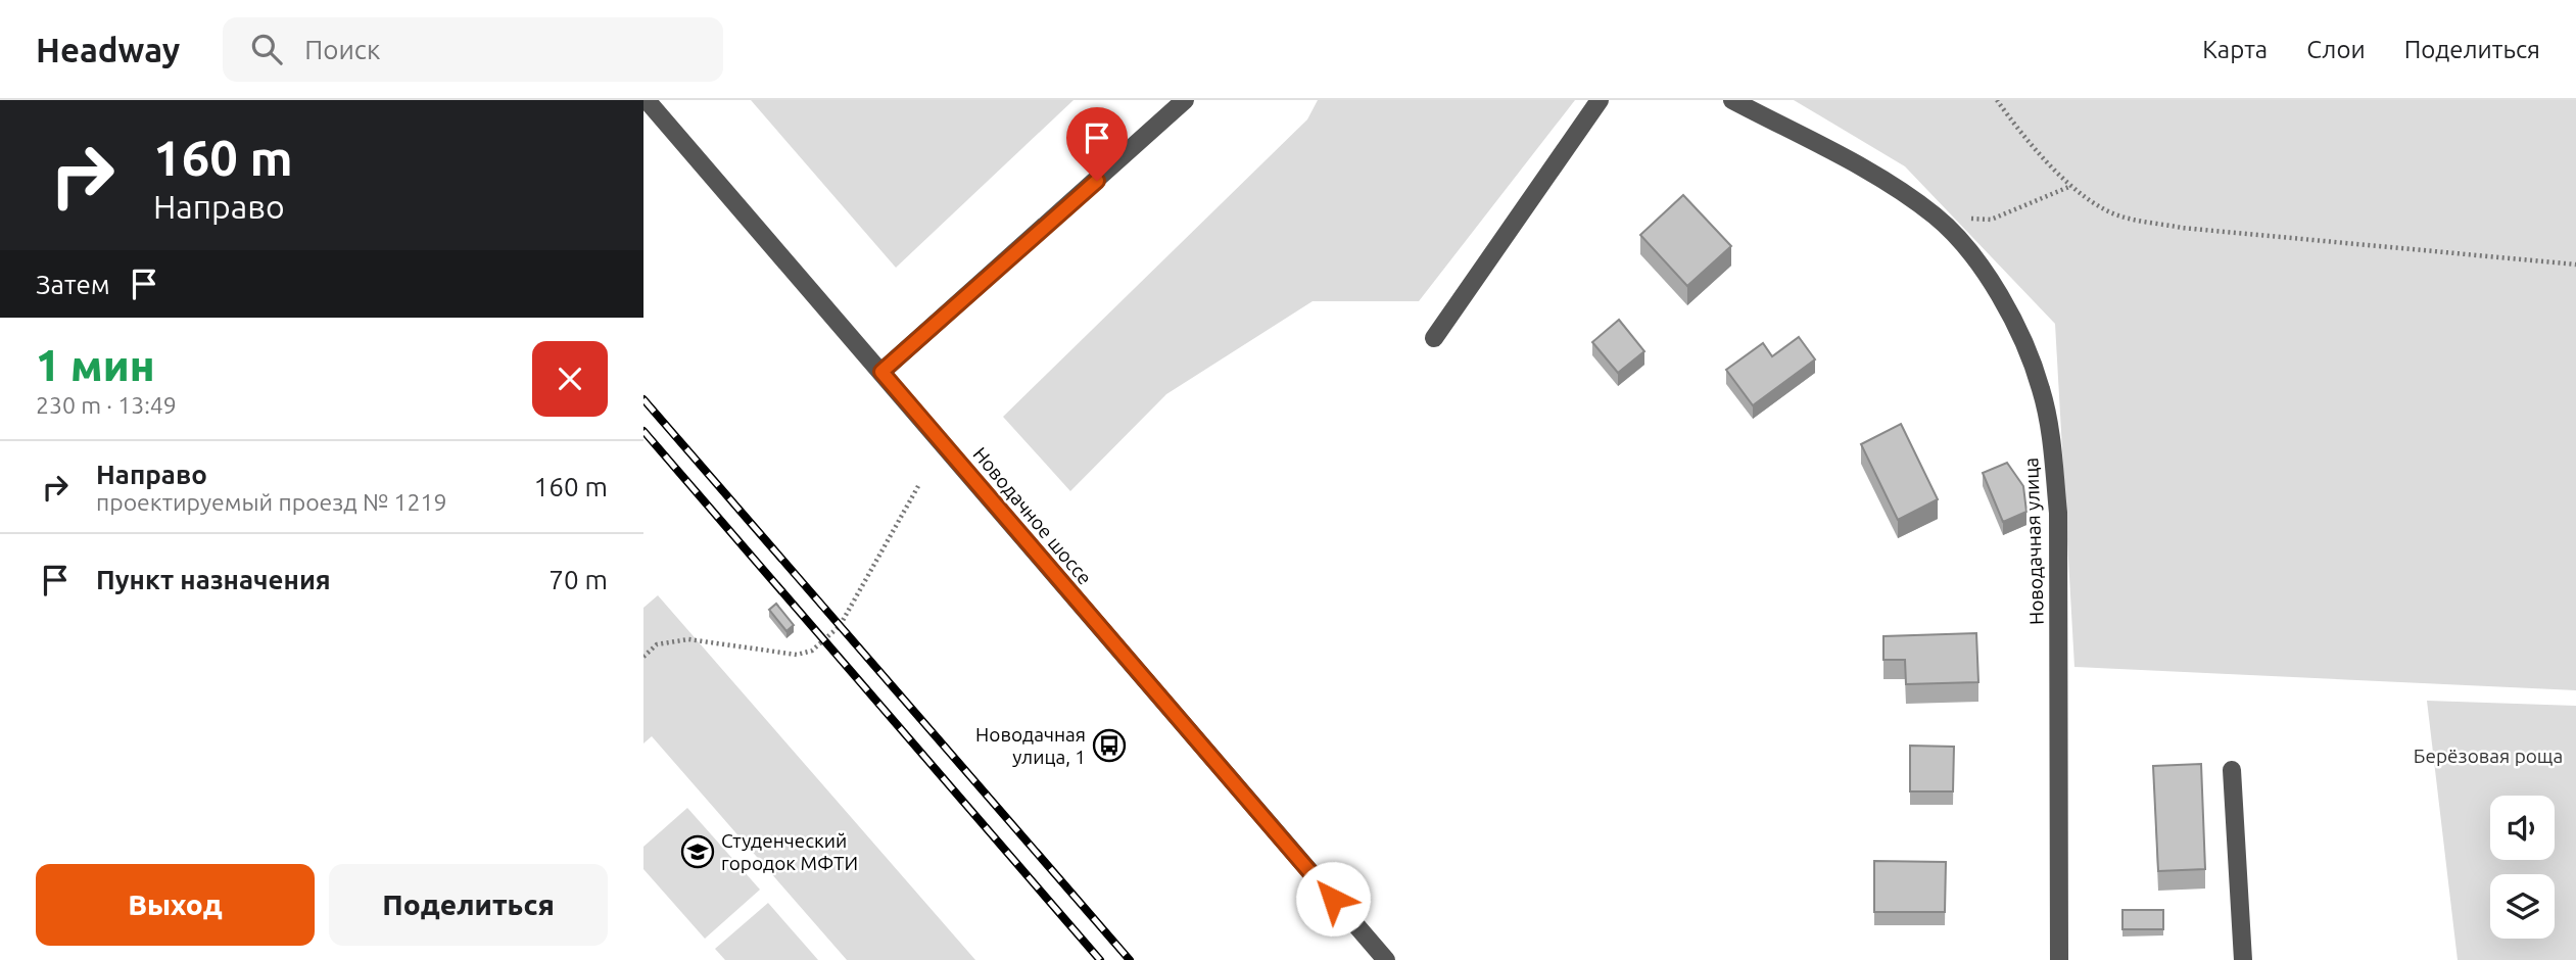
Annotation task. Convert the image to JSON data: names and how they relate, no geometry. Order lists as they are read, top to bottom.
{
  "streets": {
    "street": ["Новодачное шоссе", "Новодачная улица"]
  },
  "parks": ["Берёзовая роща"],
  "places": {
    "bus stop": ["Новодачная улица, 1"],
    "school or university": ["Студенческий городок МФТИ"]
  },
  "page": {
    "header": "Headway",
    "search": "Поиск",
    "nav": ["Карта", "Слои", "Поделиться"],
    "turn": ["160 m", "Направо"],
    "then": "Затем",
    "heading": ["1 мин", "230 m · 13:49"],
    "list": [
      {
        "name": "Направо",
        "note": "проектируемый проезд № 1219",
        "value": "160 m"
      },
      {
        "name": "Пункт назначения",
        "value": "70 m"
      }
    ],
    "buttons": ["Выход", "Поделиться"]
  }
}
